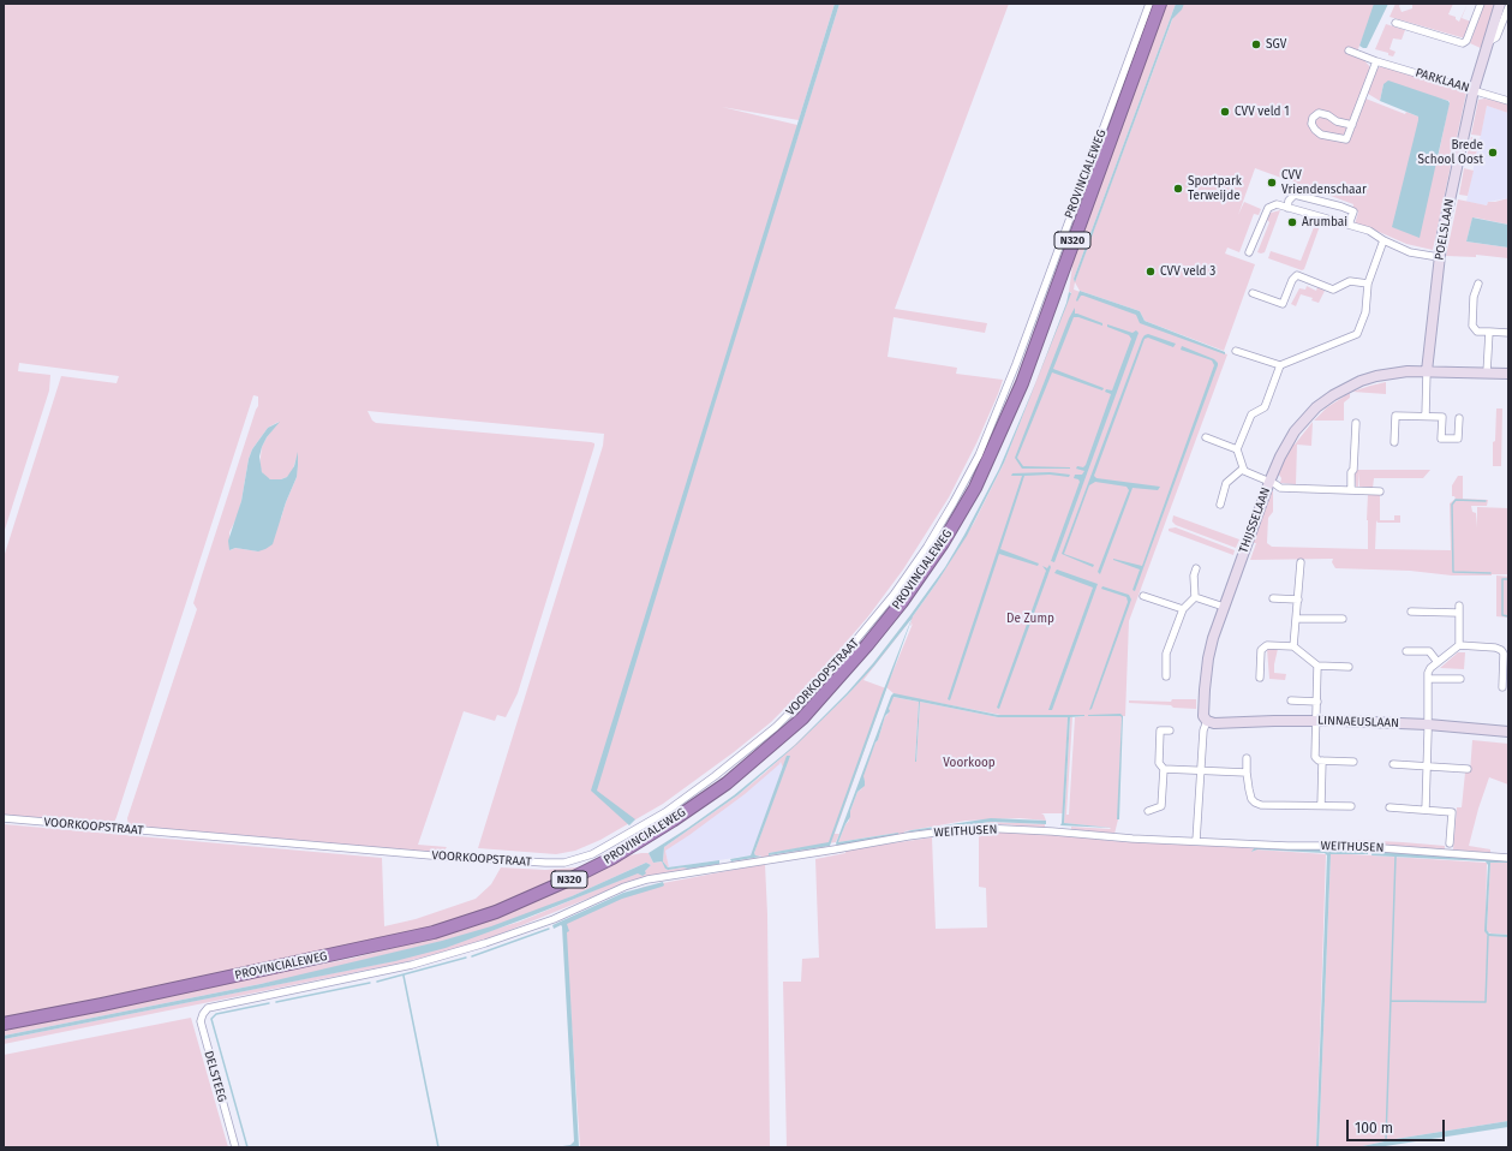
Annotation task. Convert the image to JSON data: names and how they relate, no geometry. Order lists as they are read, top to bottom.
{
  "streets": {
    "highway": ["PROVINCIALEWEG", "N320"],
    "street": [
      "PARKLAAN",
      "POELSLAAN",
      "THIJSSELAAN",
      "VOORKOOPSTRAAT",
      "LINNAEUSLAAN",
      "WEITHUSEN",
      "DELSTEEG"
    ]
  },
  "crossings": [
    ["PARKLAAN", "POELSLAAN"],
    ["PROVINCIALEWEG", "VOORKOOPSTRAAT"],
    ["POELSLAAN", "THIJSSELAAN"],
    ["THIJSSELAAN", "LINNAEUSLAAN"],
    ["THIJSSELAAN", "WEITHUSEN"],
    ["WEITHUSEN", "DELSTEEG"]
  ],
  "parks": ["De Zump", "Voorkoop"],
  "places": [
    "SGV",
    "CVV veld 1",
    "Brede School Oost",
    "CVV Vriendenschaar",
    "Sportpark Terweijde",
    "Arumbai",
    "CVV veld 3"
  ],
  "scale_bar": "100 m"
}
